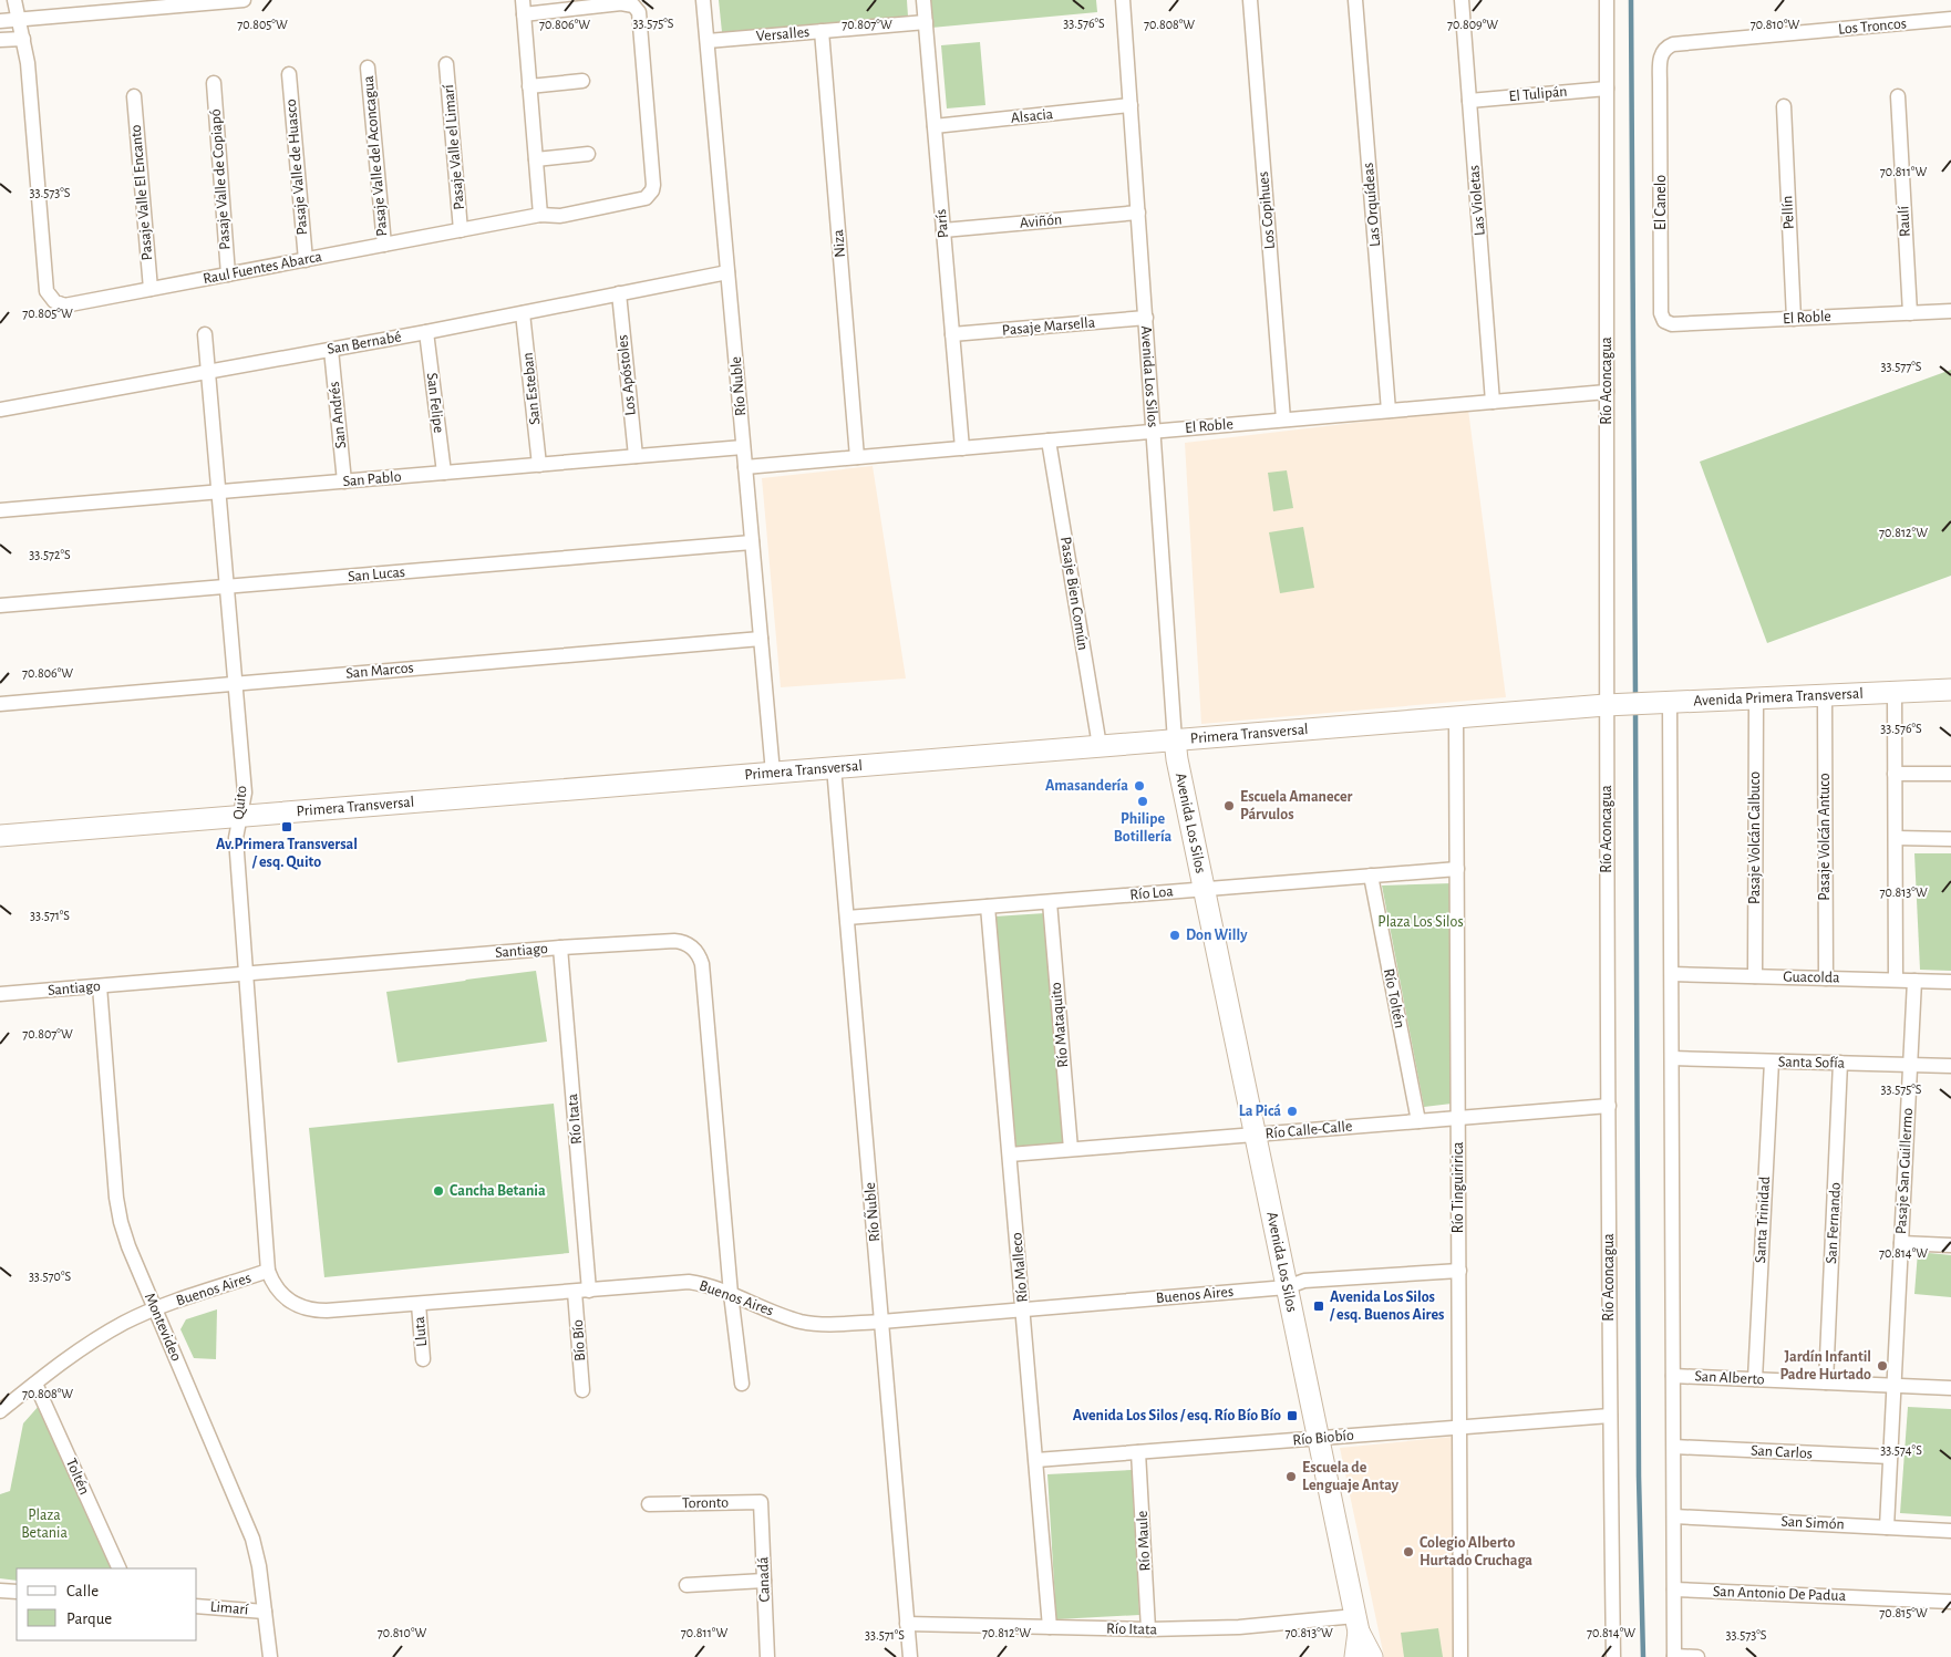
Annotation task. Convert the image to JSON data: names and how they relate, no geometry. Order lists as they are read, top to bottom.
{
  "streets": {
    "main road": ["Avenida Los Silos", "Avenida Primera Transversal", "Primera Transversal"],
    "street": [
      "Los Troncos",
      "Versalles",
      "El Tulipán",
      "Alsacia",
      "Pasaje Valle el Limarí",
      "Pasaje Valle del Aconcagua",
      "Pasaje Valle de Huasco",
      "Pasaje Valle de Copiapó",
      "Pasaje Valle El Encanto",
      "Las Violetas",
      "El Canelo",
      "Las Orquídeas",
      "Los Copihues",
      "Pellín",
      "Aviñón",
      "Raulí",
      "París",
      "Niza",
      "Raul Fuentes Abarca",
      "El Roble",
      "Pasaje Marsella",
      "San Bernabé",
      "Los Apóstoles",
      "Río Aconcagua",
      "Río Ñuble",
      "San Esteban",
      "San Felipe",
      "San Andrés",
      "San Pablo",
      "San Lucas",
      "Pasaje Bien Común",
      "San Marcos",
      "Quito",
      "Pasaje Volcán Antuco",
      "Pasaje Volcán Calbuco",
      "Río Loa",
      "Santiago",
      "Guacolda",
      "Río Toltén",
      "Río Mataquito",
      "Santa Sofía",
      "Río Itata",
      "Río Calle-Calle",
      "Pasaje San Guillermo",
      "Río Tinguiririca",
      "Santa Trinidad",
      "San Fernando",
      "Río Malleco",
      "Buenos Aires",
      "Montevideo",
      "Lluta",
      "Bío Bío",
      "San Alberto",
      "Río Biobío",
      "San Carlos",
      "Toltén",
      "Toronto",
      "San Simón",
      "Río Maule",
      "Canadá",
      "San Antonio De Padua",
      "Limarí"
    ]
  },
  "crossings": [
    ["Los Troncos", "El Canelo"],
    ["Versalles", "París"],
    ["Versalles", "Niza"],
    ["Versalles", "Río Ñuble"],
    ["El Tulipán", "Las Violetas"],
    ["El Tulipán", "Río Aconcagua"],
    ["Alsacia", "París"],
    ["Alsacia", "Avenida Los Silos"],
    ["Pasaje Valle el Limarí", "Raul Fuentes Abarca"],
    ["Pasaje Valle del Aconcagua", "Raul Fuentes Abarca"],
    ["Pasaje Valle de Huasco", "Raul Fuentes Abarca"],
    ["Pasaje Valle de Copiapó", "Raul Fuentes Abarca"],
    ["Pasaje Valle El Encanto", "Raul Fuentes Abarca"],
    ["Las Violetas", "El Roble"],
    ["El Canelo", "El Roble"],
    ["Las Orquídeas", "El Roble"],
    ["Los Copihues", "El Roble"],
    ["Pellín", "El Roble"],
    ["Aviñón", "París"],
    ["Aviñón", "Avenida Los Silos"],
    ["Raulí", "El Roble"],
    ["París", "El Roble"],
    ["París", "Pasaje Marsella"],
    ["Niza", "El Roble"],
    ["El Roble", "Avenida Los Silos"],
    ["El Roble", "Río Aconcagua"],
    ["El Roble", "Río Ñuble"],
    ["El Roble", "Pasaje Bien Común"],
    ["Pasaje Marsella", "Avenida Los Silos"],
    ["San Bernabé", "Los Apóstoles"],
    ["San Bernabé", "Río Ñuble"],
    ["San Bernabé", "San Esteban"],
    ["San Bernabé", "San Felipe"],
    ["San Bernabé", "San Andrés"],
    ["San Bernabé", "Quito"],
    ["Los Apóstoles", "San Pablo"],
    ["Avenida Los Silos", "Primera Transversal"],
    ["Avenida Los Silos", "Río Loa"],
    ["Avenida Los Silos", "Río Itata"],
    ["Avenida Los Silos", "Río Calle-Calle"],
    ["Avenida Los Silos", "Buenos Aires"],
    ["Avenida Los Silos", "Río Biobío"],
    ["Río Aconcagua", "Avenida Primera Transversal"],
    ["Río Aconcagua", "Primera Transversal"],
    ["Río Aconcagua", "Río Calle-Calle"],
    ["Río Aconcagua", "Río Biobío"],
    ["Río Ñuble", "San Pablo"],
    ["Río Ñuble", "San Lucas"],
    ["Río Ñuble", "San Marcos"],
    ["Río Ñuble", "Primera Transversal"],
    ["Río Ñuble", "Río Loa"],
    ["Río Ñuble", "Río Itata"],
    ["Río Ñuble", "Buenos Aires"],
    ["San Esteban", "San Pablo"],
    ["San Felipe", "San Pablo"],
    ["San Andrés", "San Pablo"],
    ["San Pablo", "Quito"],
    ["San Lucas", "Quito"],
    ["Pasaje Bien Común", "Primera Transversal"],
    ["San Marcos", "Quito"],
    ["Avenida Primera Transversal", "Primera Transversal"],
    ["Avenida Primera Transversal", "Pasaje Volcán Antuco"],
    ["Avenida Primera Transversal", "Pasaje Volcán Calbuco"],
    ["Primera Transversal", "Quito"],
    ["Primera Transversal", "Río Tinguiririca"],
    ["Quito", "Santiago"],
    ["Quito", "Buenos Aires"],
    ["Pasaje Volcán Antuco", "Guacolda"],
    ["Pasaje Volcán Calbuco", "Guacolda"],
    ["Río Loa", "Río Toltén"],
    ["Río Loa", "Río Mataquito"],
    ["Río Loa", "Río Tinguiririca"],
    ["Río Loa", "Río Malleco"],
    ["Santiago", "Río Itata"],
    ["Santiago", "Buenos Aires"],
    ["Santiago", "Montevideo"],
    ["Guacolda", "Pasaje San Guillermo"],
    ["Río Toltén", "Río Calle-Calle"],
    ["Río Mataquito", "Río Calle-Calle"],
    ["Santa Sofía", "Pasaje San Guillermo"],
    ["Santa Sofía", "Santa Trinidad"],
    ["Santa Sofía", "San Fernando"],
    ["Río Itata", "Río Malleco"],
    ["Río Itata", "Buenos Aires"],
    ["Río Itata", "Bío Bío"],
    ["Río Itata", "Río Maule"],
    ["Río Calle-Calle", "Río Tinguiririca"],
    ["Río Calle-Calle", "Río Malleco"],
    ["Pasaje San Guillermo", "San Alberto"],
    ["Pasaje San Guillermo", "San Carlos"],
    ["Pasaje San Guillermo", "San Simón"],
    ["Río Tinguiririca", "Buenos Aires"],
    ["Río Tinguiririca", "Río Biobío"],
    ["Santa Trinidad", "San Alberto"],
    ["San Fernando", "San Alberto"],
    ["Río Malleco", "Buenos Aires"],
    ["Río Malleco", "Río Biobío"],
    ["Buenos Aires", "Montevideo"],
    ["Buenos Aires", "Lluta"],
    ["Buenos Aires", "Bío Bío"],
    ["Buenos Aires", "Toltén"],
    ["Montevideo", "Limarí"],
    ["Río Biobío", "Río Maule"],
    ["Toronto", "Canadá"]
  ],
  "parks": ["Plaza Los Silos", "Plaza Betania"],
  "places": {
    "other": [
      "Amasandería",
      "Philipe Botillería",
      "Escuela Amanecer Párvulos",
      "Don Willy",
      "La Picá",
      "Cancha Betania",
      "Jardín Infantil Padre Hurtado",
      "Escuela de Lenguaje Antay",
      "Colegio Alberto Hurtado Cruchaga"
    ],
    "transit": ["Av.Primera Transversal / esq. Quito", "Avenida Los Silos / esq. Buenos Aires", "Avenida Los Silos / esq. Río Bío Bío"]
  },
  "legend": ["Calle", "Parque"],
  "coordinates": [
    "33.575°S",
    "33.576°S",
    "70.805°W",
    "70.806°W",
    "70.807°W",
    "70.808°W",
    "70.809°W",
    "70.810°W",
    "70.811°W",
    "33.573°S",
    "33.577°S",
    "70.812°W",
    "33.572°S",
    "70.813°W",
    "33.571°S",
    "70.814°W",
    "33.570°S",
    "33.574°S",
    "70.815°W"
  ]
}
